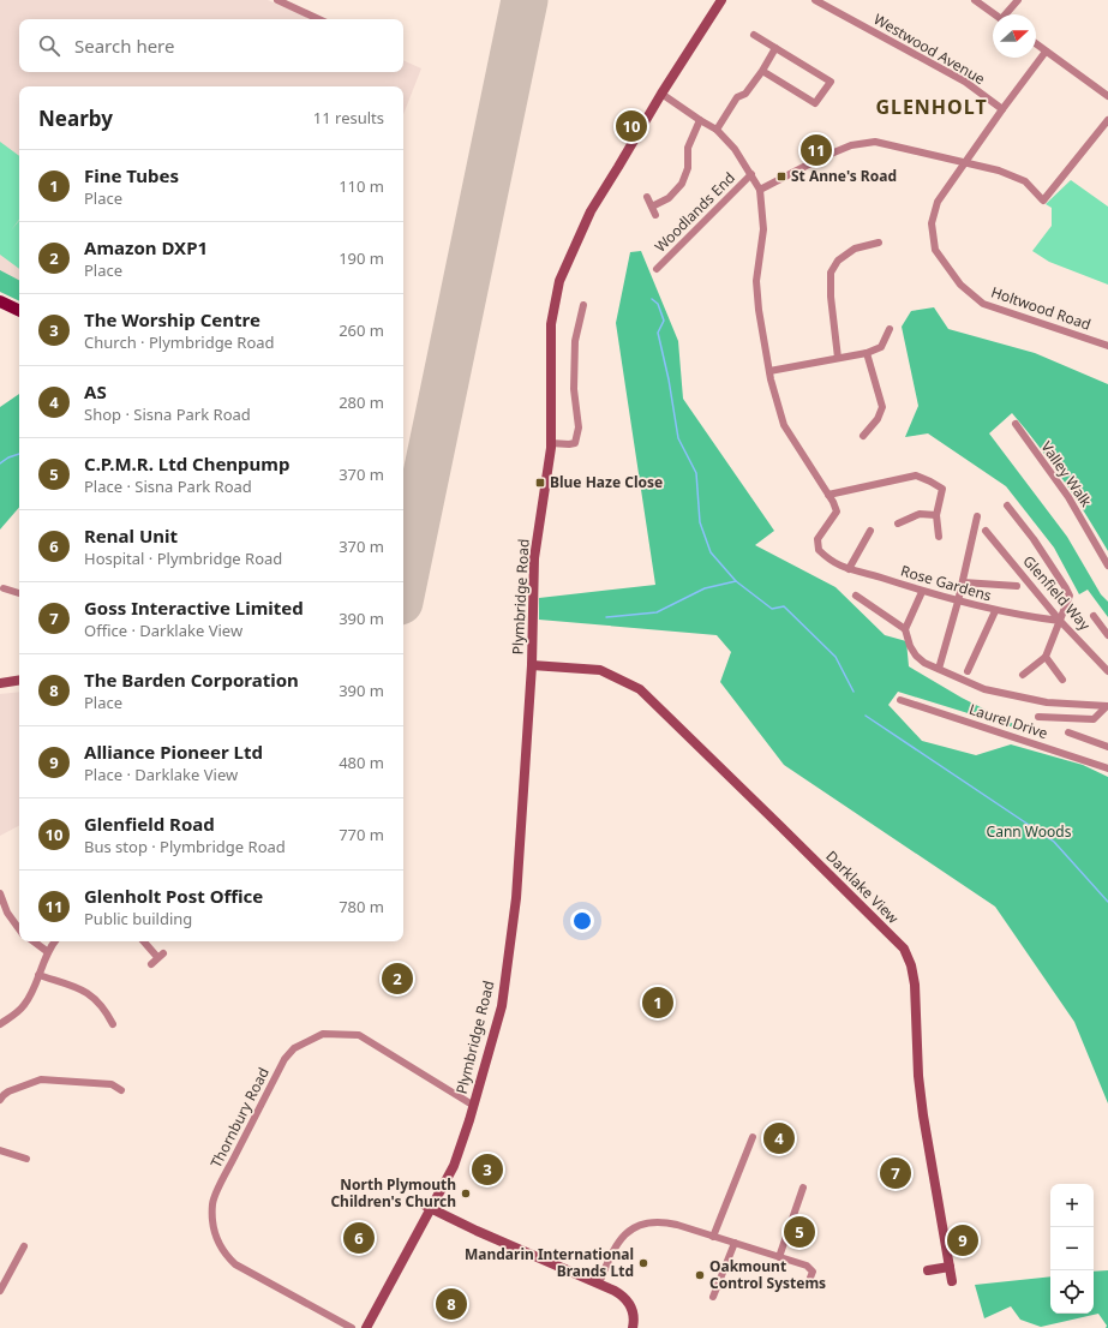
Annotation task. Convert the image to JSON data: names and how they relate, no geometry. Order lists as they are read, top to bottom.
{
  "streets": {
    "main road": ["Plymbridge Road", "Darklake View"],
    "street": [
      "Westwood Avenue",
      "Woodlands End",
      "Holtwood Road",
      "Valley Walk",
      "Rose Gardens",
      "Glenfield Way",
      "Laurel Drive",
      "Thornbury Road"
    ]
  },
  "crossings": [
    ["Westwood Avenue", "Holtwood Road"],
    ["Rose Gardens", "Glenfield Way"],
    ["Plymbridge Road", "Darklake View"],
    ["Plymbridge Road", "Thornbury Road"]
  ],
  "districts": ["GLENHOLT"],
  "parks": ["Cann Woods"],
  "places": {
    "transit": ["St Anne's Road", "Blue Haze Close"],
    "other": ["North Plymouth Children's Church", "Mandarin International Brands Ltd", "Oakmount Control Systems"]
  },
  "north": "right",
  "page": {
    "search": "Search here",
    "heading": ["Nearby", "11 results"],
    "pins": [
      "10",
      "11",
      "2",
      "1",
      "4",
      "3",
      "7",
      "5",
      "6",
      "9",
      "8"
    ],
    "list": [
      {
        "mark": "1",
        "name": "Fine Tubes",
        "note": "Place",
        "value": "110 m"
      },
      {
        "mark": "2",
        "name": "Amazon DXP1",
        "note": "Place",
        "value": "190 m"
      },
      {
        "mark": "3",
        "name": "The Worship Centre",
        "note": "Church · Plymbridge Road",
        "value": "260 m"
      },
      {
        "mark": "4",
        "name": "AS",
        "note": "Shop · Sisna Park Road",
        "value": "280 m"
      },
      {
        "mark": "5",
        "name": "C.P.M.R. Ltd Chenpump",
        "note": "Place · Sisna Park Road",
        "value": "370 m"
      },
      {
        "mark": "6",
        "name": "Renal Unit",
        "note": "Hospital · Plymbridge Road",
        "value": "370 m"
      },
      {
        "mark": "7",
        "name": "Goss Interactive Limited",
        "note": "Office · Darklake View",
        "value": "390 m"
      },
      {
        "mark": "8",
        "name": "The Barden Corporation",
        "note": "Place",
        "value": "390 m"
      },
      {
        "mark": "9",
        "name": "Alliance Pioneer Ltd",
        "note": "Place · Darklake View",
        "value": "480 m"
      },
      {
        "mark": "10",
        "name": "Glenfield Road",
        "note": "Bus stop · Plymbridge Road",
        "value": "770 m"
      },
      {
        "mark": "11",
        "name": "Glenholt Post Office",
        "note": "Public building",
        "value": "780 m"
      }
    ],
    "map_buttons": ["+", "−"]
  }
}
